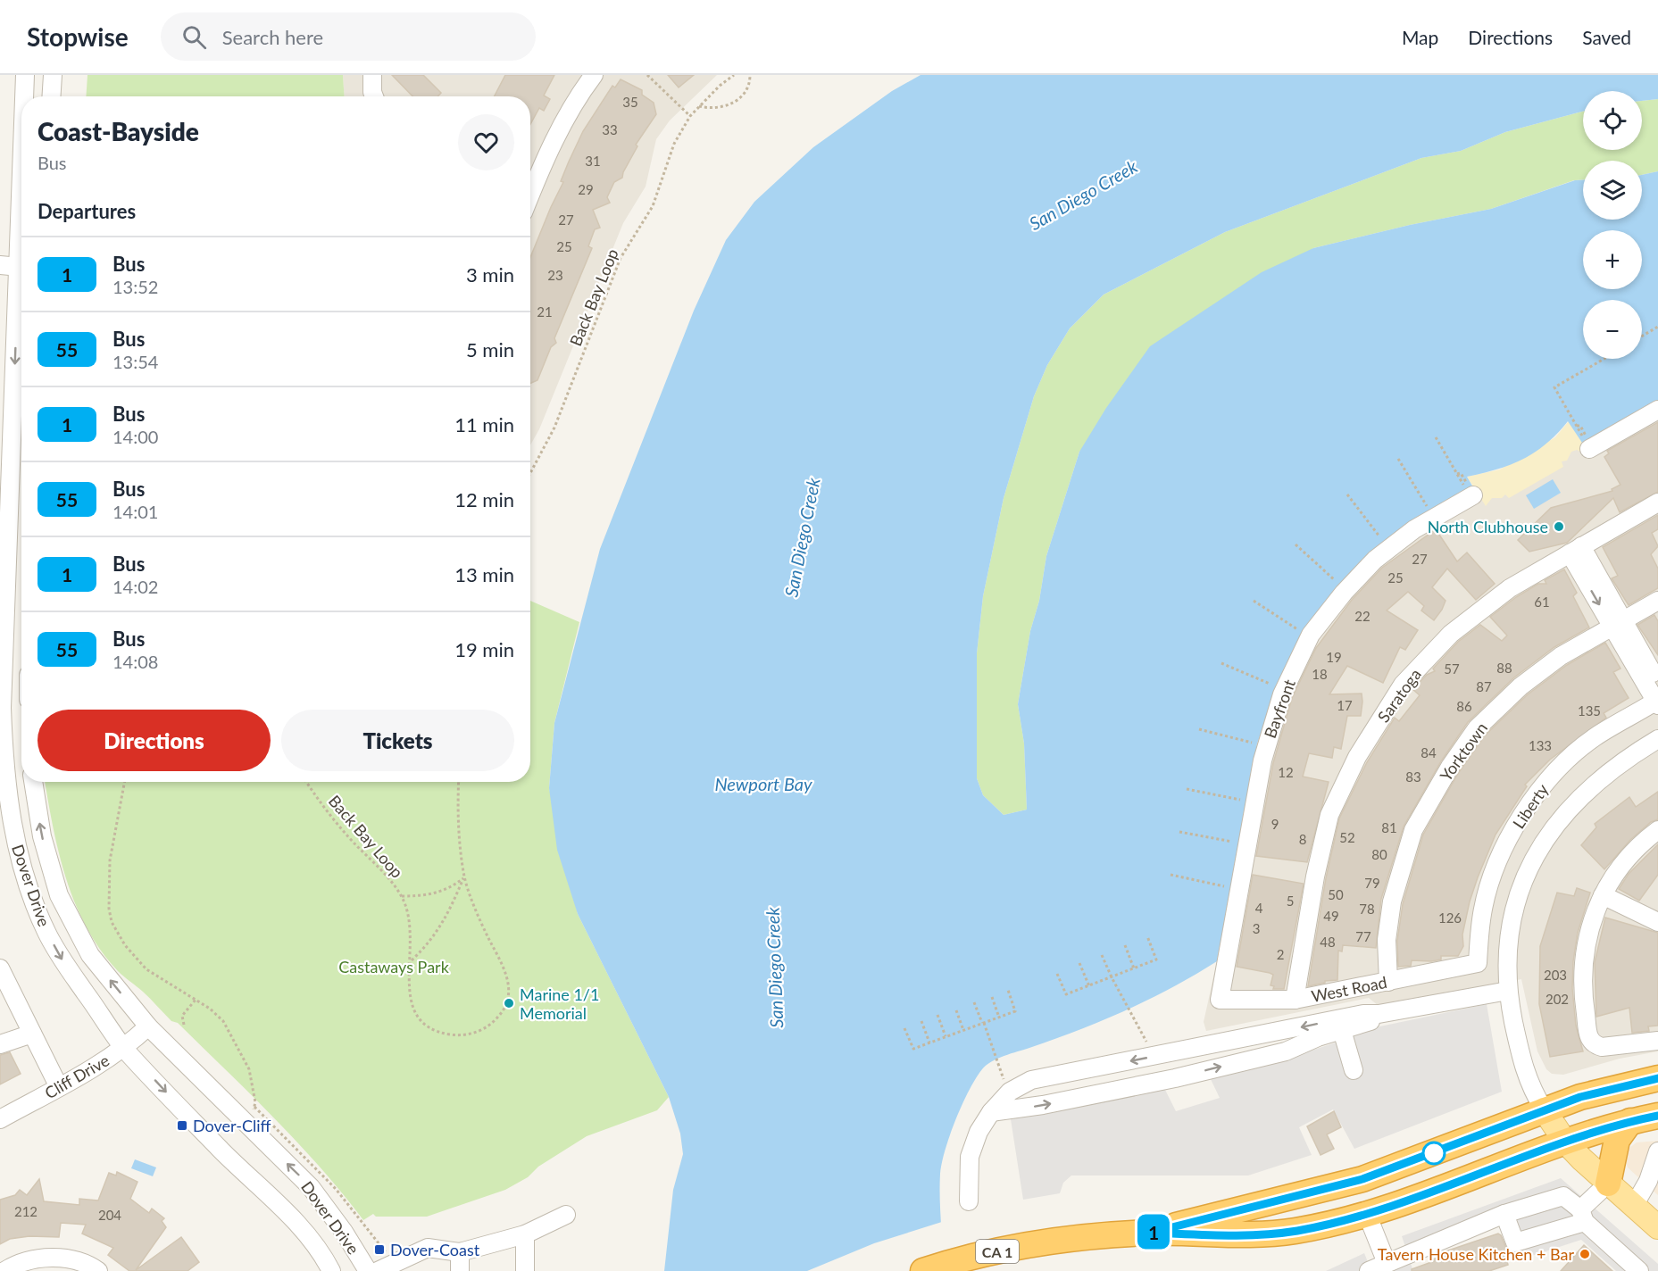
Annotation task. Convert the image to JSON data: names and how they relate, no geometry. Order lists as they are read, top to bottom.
{
  "streets": {
    "highway": ["CA 1"],
    "street": [
      "Saratoga",
      "Bayfront",
      "Yorktown",
      "Liberty",
      "Dover Drive",
      "West Road",
      "Cliff Drive"
    ],
    "path": ["Back Bay Loop"]
  },
  "crossings": [
    ["Saratoga", "West Road"],
    ["Bayfront", "West Road"],
    ["Yorktown", "West Road"],
    ["Liberty", "West Road"],
    ["Dover Drive", "Cliff Drive"]
  ],
  "water": ["San Diego Creek", "Newport Bay"],
  "parks": ["Castaways Park"],
  "places": {
    "other": ["North Clubhouse", "Marine 1/1 Memorial", "Tavern House Kitchen + Bar"],
    "transit": ["Dover-Cliff", "Dover-Coast"]
  },
  "lines": ["bus line 1"],
  "house_numbers": [
    "35",
    "33",
    "31",
    "29",
    "27",
    "25",
    "23",
    "21",
    "27",
    "25",
    "61",
    "22",
    "19",
    "88",
    "57",
    "18",
    "87",
    "17",
    "86",
    "135",
    "133",
    "84",
    "12",
    "83",
    "9",
    "81",
    "52",
    "8",
    "80",
    "79",
    "50",
    "5",
    "4",
    "78",
    "49",
    "126",
    "3",
    "77",
    "48",
    "2",
    "203",
    "202",
    "212",
    "204"
  ],
  "page": {
    "header": "Stopwise",
    "search": "Search here",
    "nav": ["Map", "Directions", "Saved"],
    "on_map": "1",
    "map_buttons": ["+", "−"],
    "heading": [
      ["Coast-Bayside", "Bus"],
      "Departures"
    ],
    "list": [
      {
        "mark": "1",
        "name": "Bus",
        "note": "13:52",
        "value": "3 min"
      },
      {
        "mark": "55",
        "name": "Bus",
        "note": "13:54",
        "value": "5 min"
      },
      {
        "mark": "1",
        "name": "Bus",
        "note": "14:00",
        "value": "11 min"
      },
      {
        "mark": "55",
        "name": "Bus",
        "note": "14:01",
        "value": "12 min"
      },
      {
        "mark": "1",
        "name": "Bus",
        "note": "14:02",
        "value": "13 min"
      },
      {
        "mark": "55",
        "name": "Bus",
        "note": "14:08",
        "value": "19 min"
      }
    ],
    "buttons": ["Directions", "Tickets"]
  }
}
